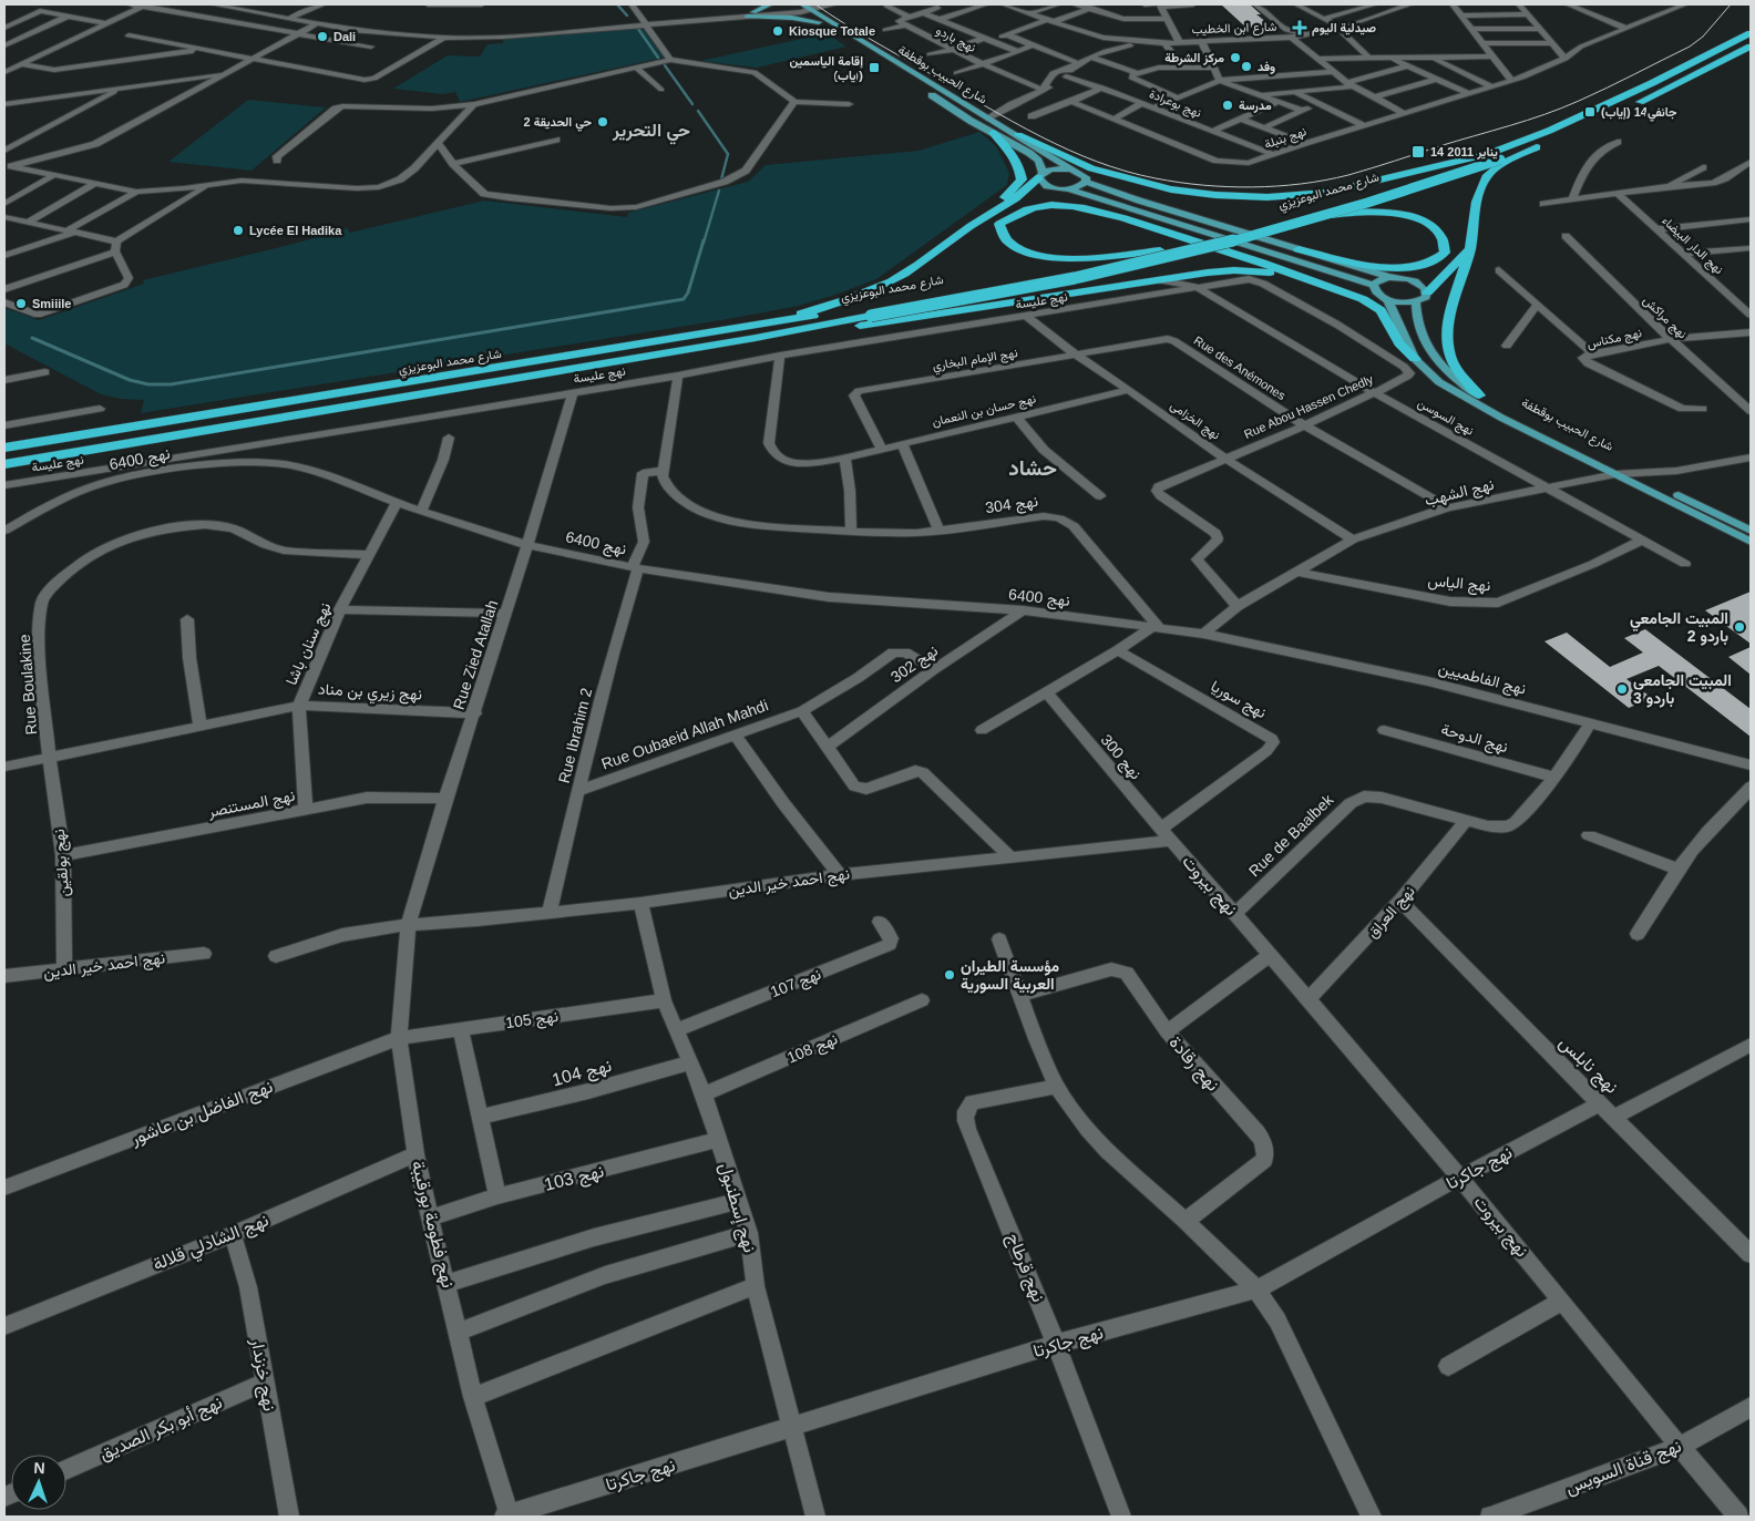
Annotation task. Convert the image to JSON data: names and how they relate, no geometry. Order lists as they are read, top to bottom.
{
  "streets": {
    "highway": ["شارع محمد البوعزيزي"],
    "main road": ["شارع الحبيب بوقطفة"],
    "street": [
      "شارع ابن الخطيب",
      "نهج باردو",
      "نهج بوعرادة",
      "نهج بنبلة",
      "نهج الدار البيضاء",
      "نهج عليسة",
      "نهج مراكش",
      "نهج مكناس",
      "نهج الإمام البخاري",
      "Rue des Anémones",
      "Rue Abou Hassen Chedly",
      "نهج حسان بن النعمان",
      "نهج السوسن",
      "نهج الخزامى",
      "نهج 6400",
      "نهج الشهب",
      "نهج 304",
      "نهج الياس",
      "نهج سنان باشا",
      "Rue Zied Atallah",
      "نهج 302",
      "نهج الفاطميين",
      "Rue Boulakine",
      "نهج زيري بن مناد",
      "نهج سوريا",
      "Rue Oubaeid Allah Mahdi",
      "Rue Ibrahim 2",
      "نهج الدوحة",
      "نهج 300",
      "نهج المستنصر",
      "Rue de Baalbek",
      "نهج بولقين",
      "نهج احمد خير الدين",
      "نهج بيروت",
      "نهج العراق",
      "نهج 107",
      "نهج 105",
      "نهج 108",
      "نهج رقادة",
      "نهج نابلس",
      "نهج 104",
      "نهج الفاضل بن عاشور",
      "نهج جاكرتا",
      "نهج 103",
      "نهج إسطنبول",
      "نهج فطومة بورقيبة",
      "نهج الشادلي قلالة",
      "نهج قرطاج",
      "نهج خزندار",
      "نهج أبو بكر الصديق",
      "نهج قناة السويس"
    ]
  },
  "crossings": [
    ["شارع ابن الخطيب", "نهج باردو"],
    ["شارع الحبيب بوقطفة", "نهج الشهب"],
    ["نهج بوعرادة", "نهج بنبلة"],
    ["نهج عليسة", "Rue Abou Hassen Chedly"],
    ["نهج عليسة", "نهج حسان بن النعمان"],
    ["نهج عليسة", "نهج السوسن"],
    ["نهج عليسة", "نهج الخزامى"],
    ["نهج عليسة", "نهج 6400"],
    ["نهج عليسة", "Rue Zied Atallah"],
    ["نهج مراكش", "نهج مكناس"],
    ["نهج الإمام البخاري", "Rue des Anémones"],
    ["نهج الإمام البخاري", "نهج حسان بن النعمان"],
    ["نهج الإمام البخاري", "نهج الخزامى"],
    ["Rue des Anémones", "Rue Abou Hassen Chedly"],
    ["Rue des Anémones", "نهج الشهب"],
    ["Rue Abou Hassen Chedly", "نهج السوسن"],
    ["Rue Abou Hassen Chedly", "نهج الخزامى"],
    ["Rue Abou Hassen Chedly", "نهج الشهب"],
    ["نهج حسان بن النعمان", "نهج الخزامى"],
    ["نهج السوسن", "نهج الشهب"],
    ["نهج السوسن", "نهج الياس"],
    ["نهج الخزامى", "نهج الشهب"],
    ["نهج 6400", "نهج الشهب"],
    ["نهج 6400", "نهج 304"],
    ["نهج 6400", "نهج سنان باشا"],
    ["نهج 6400", "Rue Zied Atallah"],
    ["نهج 6400", "نهج 302"],
    ["نهج 6400", "نهج الفاطميين"],
    ["نهج 6400", "Rue Ibrahim 2"],
    ["نهج الشهب", "نهج الياس"],
    ["نهج الشهب", "نهج الفاطميين"],
    ["نهج 304", "Rue Ibrahim 2"],
    ["نهج سنان باشا", "Rue Boulakine"],
    ["نهج سنان باشا", "نهج زيري بن مناد"],
    ["نهج سنان باشا", "نهج المستنصر"],
    ["Rue Zied Atallah", "نهج زيري بن مناد"],
    ["Rue Zied Atallah", "نهج المستنصر"],
    ["Rue Zied Atallah", "نهج احمد خير الدين"],
    ["Rue Zied Atallah", "نهج فطومة بورقيبة"],
    ["نهج 302", "Rue Oubaeid Allah Mahdi"],
    ["Rue Boulakine", "نهج زيري بن مناد"],
    ["Rue Boulakine", "نهج بولقين"],
    ["نهج زيري بن مناد", "نهج بولقين"],
    ["نهج سوريا", "نهج 300"],
    ["نهج سوريا", "نهج احمد خير الدين"],
    ["نهج سوريا", "نهج بيروت"],
    ["Rue Oubaeid Allah Mahdi", "Rue Ibrahim 2"],
    ["Rue Ibrahim 2", "نهج احمد خير الدين"],
    ["نهج الدوحة", "Rue de Baalbek"],
    ["نهج 300", "نهج احمد خير الدين"],
    ["نهج 300", "نهج بيروت"],
    ["نهج المستنصر", "نهج بولقين"],
    ["Rue de Baalbek", "نهج بيروت"],
    ["Rue de Baalbek", "نهج العراق"],
    ["نهج بولقين", "نهج احمد خير الدين"],
    ["نهج احمد خير الدين", "نهج بيروت"],
    ["نهج احمد خير الدين", "نهج إسطنبول"],
    ["نهج احمد خير الدين", "نهج فطومة بورقيبة"],
    ["نهج بيروت", "نهج العراق"],
    ["نهج بيروت", "نهج جاكرتا"],
    ["نهج بيروت", "نهج قناة السويس"],
    ["نهج العراق", "نهج نابلس"],
    ["نهج 107", "نهج إسطنبول"],
    ["نهج 105", "نهج الفاضل بن عاشور"],
    ["نهج 105", "نهج إسطنبول"],
    ["نهج 105", "نهج فطومة بورقيبة"],
    ["نهج 108", "نهج إسطنبول"],
    ["نهج نابلس", "نهج جاكرتا"],
    ["نهج 104", "نهج إسطنبول"],
    ["نهج الفاضل بن عاشور", "نهج فطومة بورقيبة"],
    ["نهج جاكرتا", "نهج إسطنبول"],
    ["نهج جاكرتا", "نهج فطومة بورقيبة"],
    ["نهج جاكرتا", "نهج قرطاج"],
    ["نهج 103", "نهج إسطنبول"],
    ["نهج 103", "نهج فطومة بورقيبة"],
    ["نهج فطومة بورقيبة", "نهج الشادلي قلالة"],
    ["نهج الشادلي قلالة", "نهج خزندار"],
    ["نهج خزندار", "نهج أبو بكر الصديق"]
  ],
  "districts": ["حي التحرير", "حشاد"],
  "places": {
    "health": ["صيدلية اليوم"],
    "other": [
      "Kiosque Totale",
      "Dali",
      "مركز الشرطة",
      "وفد",
      "مدرسة",
      "حي الحديقة 2",
      "Lycée El Hadika",
      "Smiiile",
      "المبيت الجامعي باردو 2",
      "المبيت الجامعي باردو 3",
      "مؤسسة الطيران العربية السورية"
    ],
    "transit": ["إقامة الياسمين (إياب)", "جانفي14 (إياب)", "14 يناير 2011"]
  },
  "north": "top"
}
